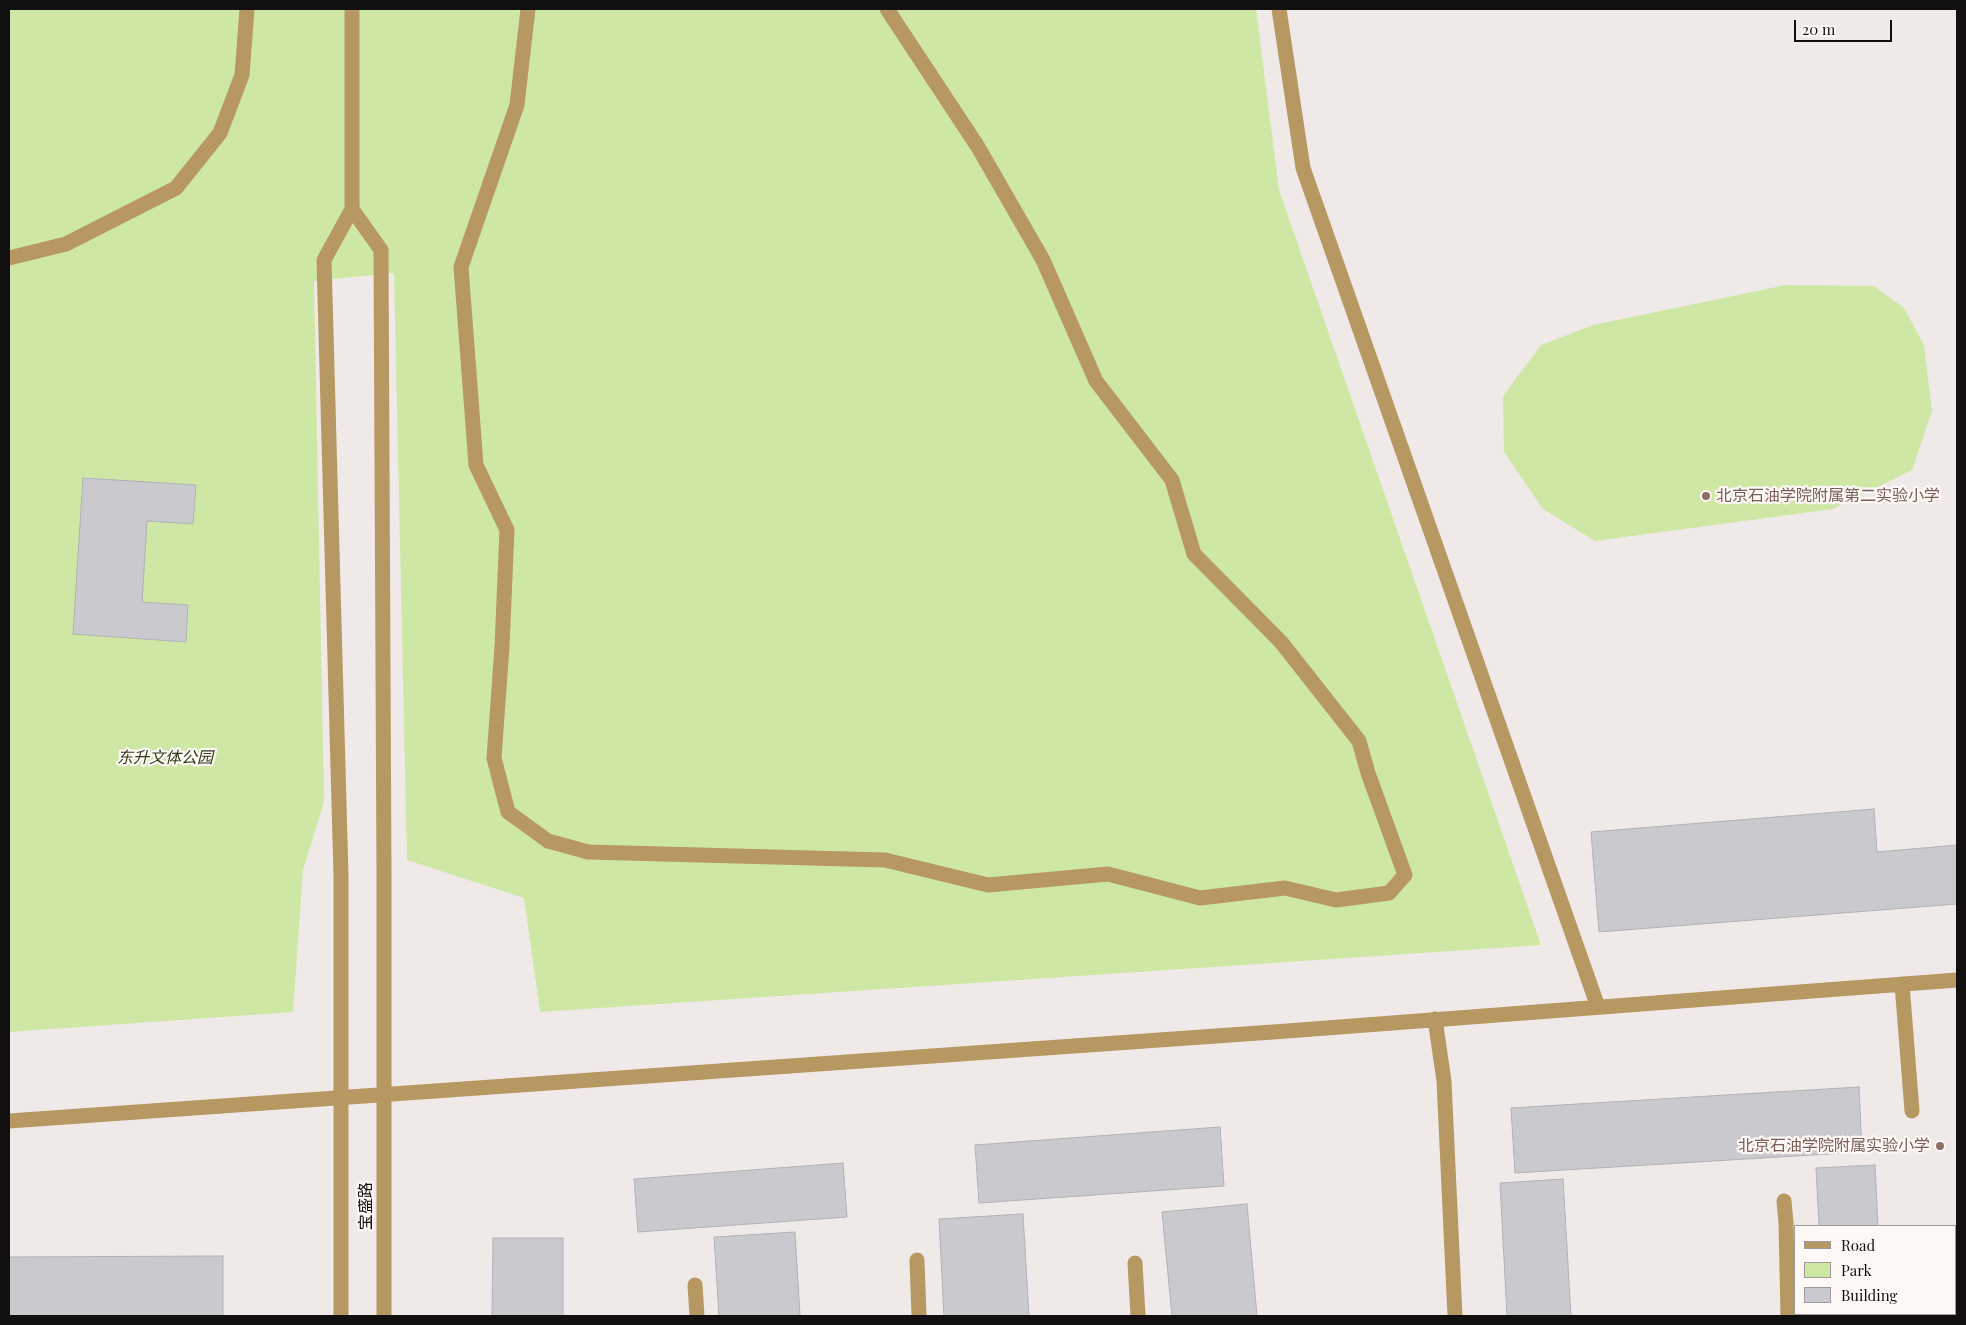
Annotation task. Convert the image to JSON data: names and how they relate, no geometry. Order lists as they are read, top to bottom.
{
  "streets": {
    "street": ["宝盛路"]
  },
  "parks": ["东升文体公园"],
  "places": ["北京石油学院附属第二实验小学", "北京石油学院附属实验小学"],
  "legend": ["Road", "Park", "Building"],
  "scale_bar": "20 m"
}
